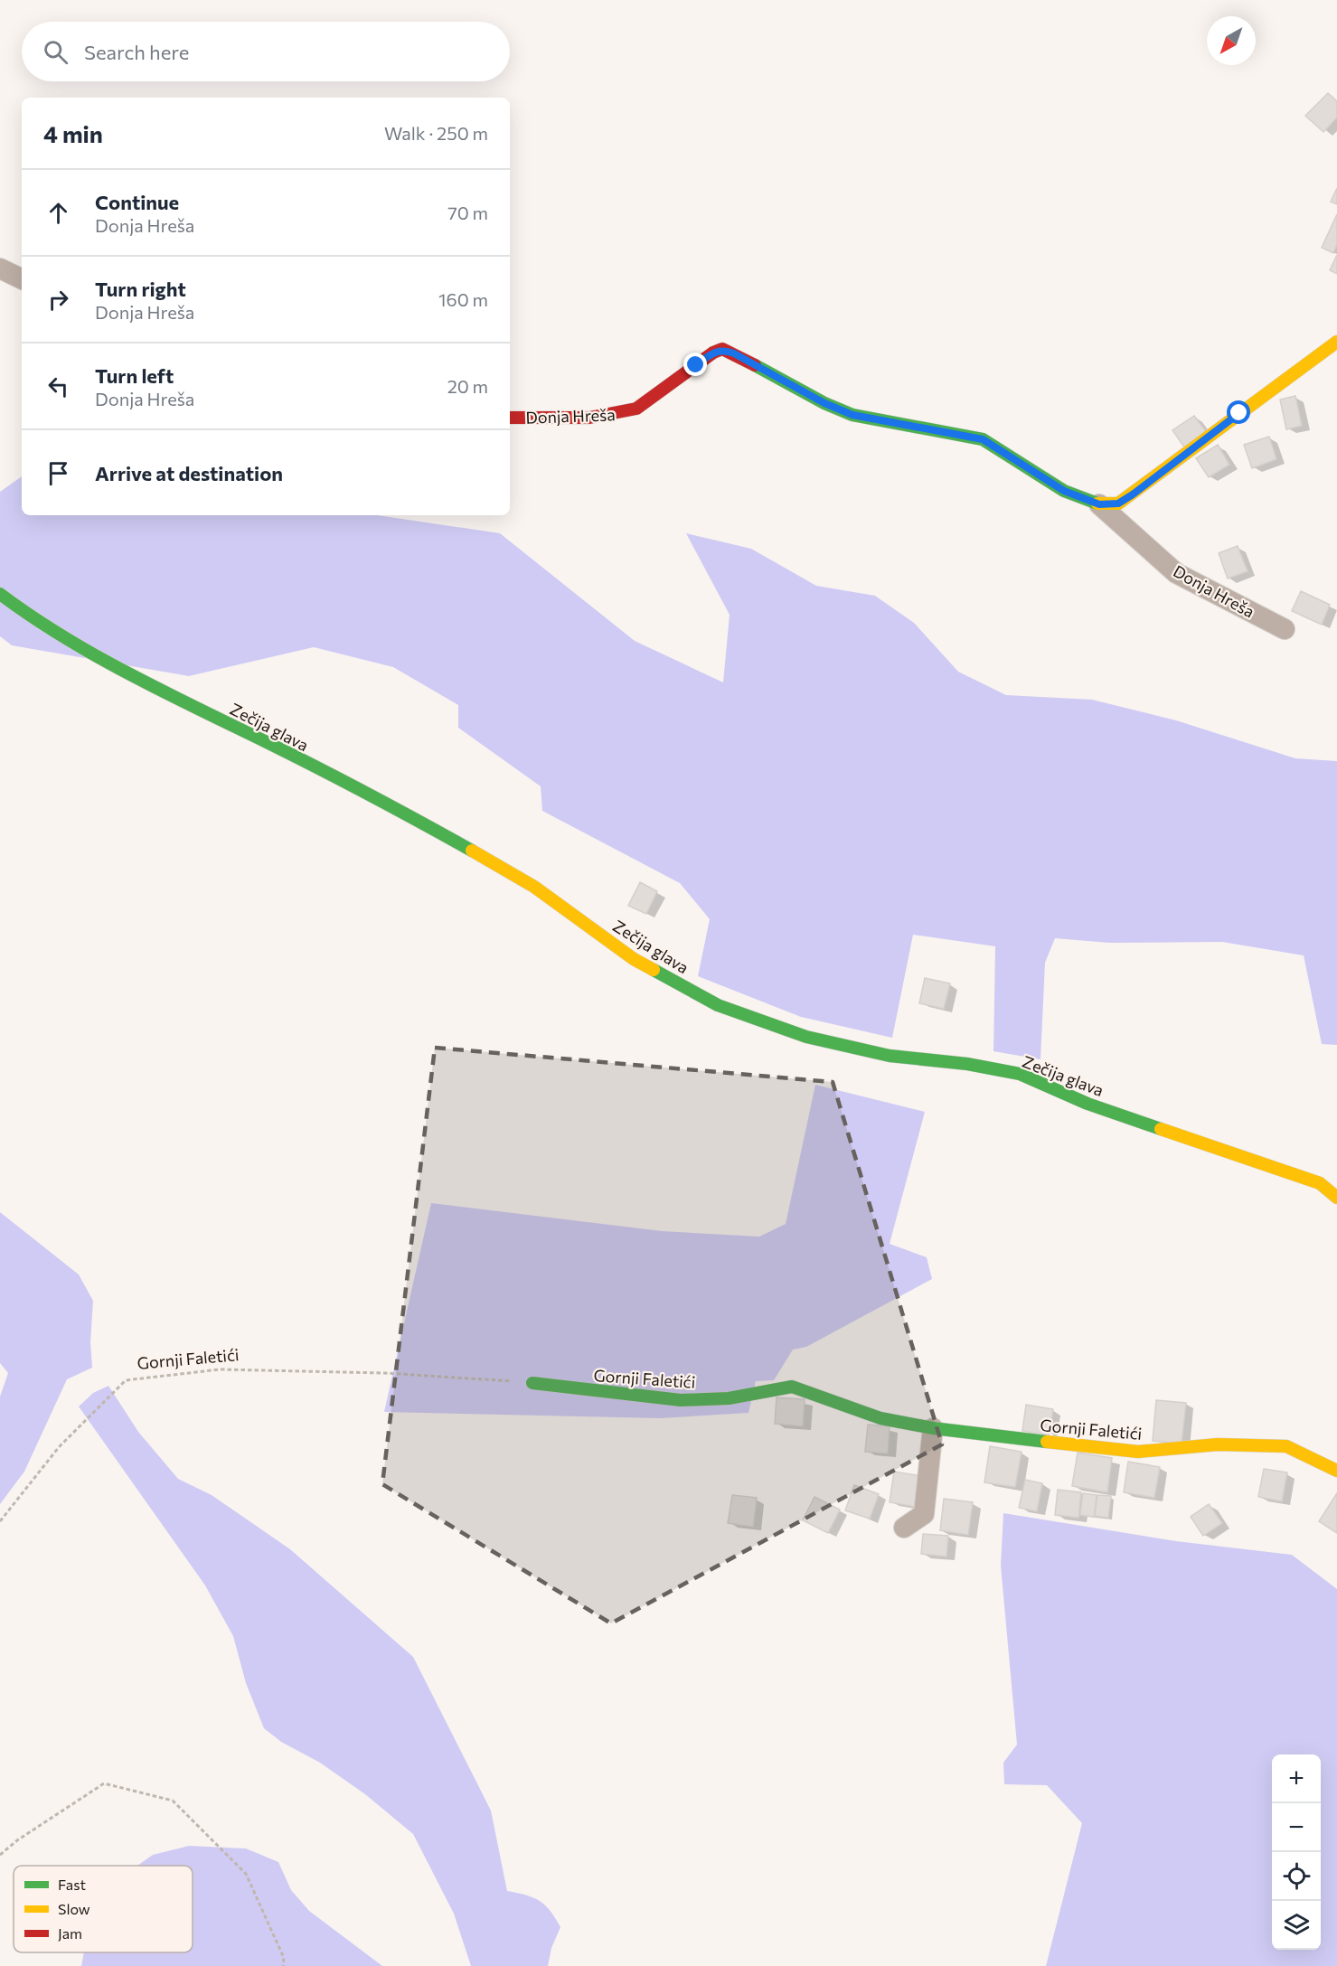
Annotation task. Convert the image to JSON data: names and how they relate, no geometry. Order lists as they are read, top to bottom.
{
  "streets": {
    "street": ["Donja Hreša", "Zečija glava", "Gornji Faletići"]
  },
  "legend": ["Fast", "Slow", "Jam"],
  "north": "bottom left",
  "page": {
    "search": "Search here",
    "heading": ["4 min", "Walk · 250 m"],
    "list": [
      ["Continue", "Donja Hreša", "70 m"],
      ["Turn right", "Donja Hreša", "160 m"],
      ["Turn left", "Donja Hreša", "20 m"],
      "Arrive at destination"
    ],
    "map_buttons": ["+", "−"]
  }
}
